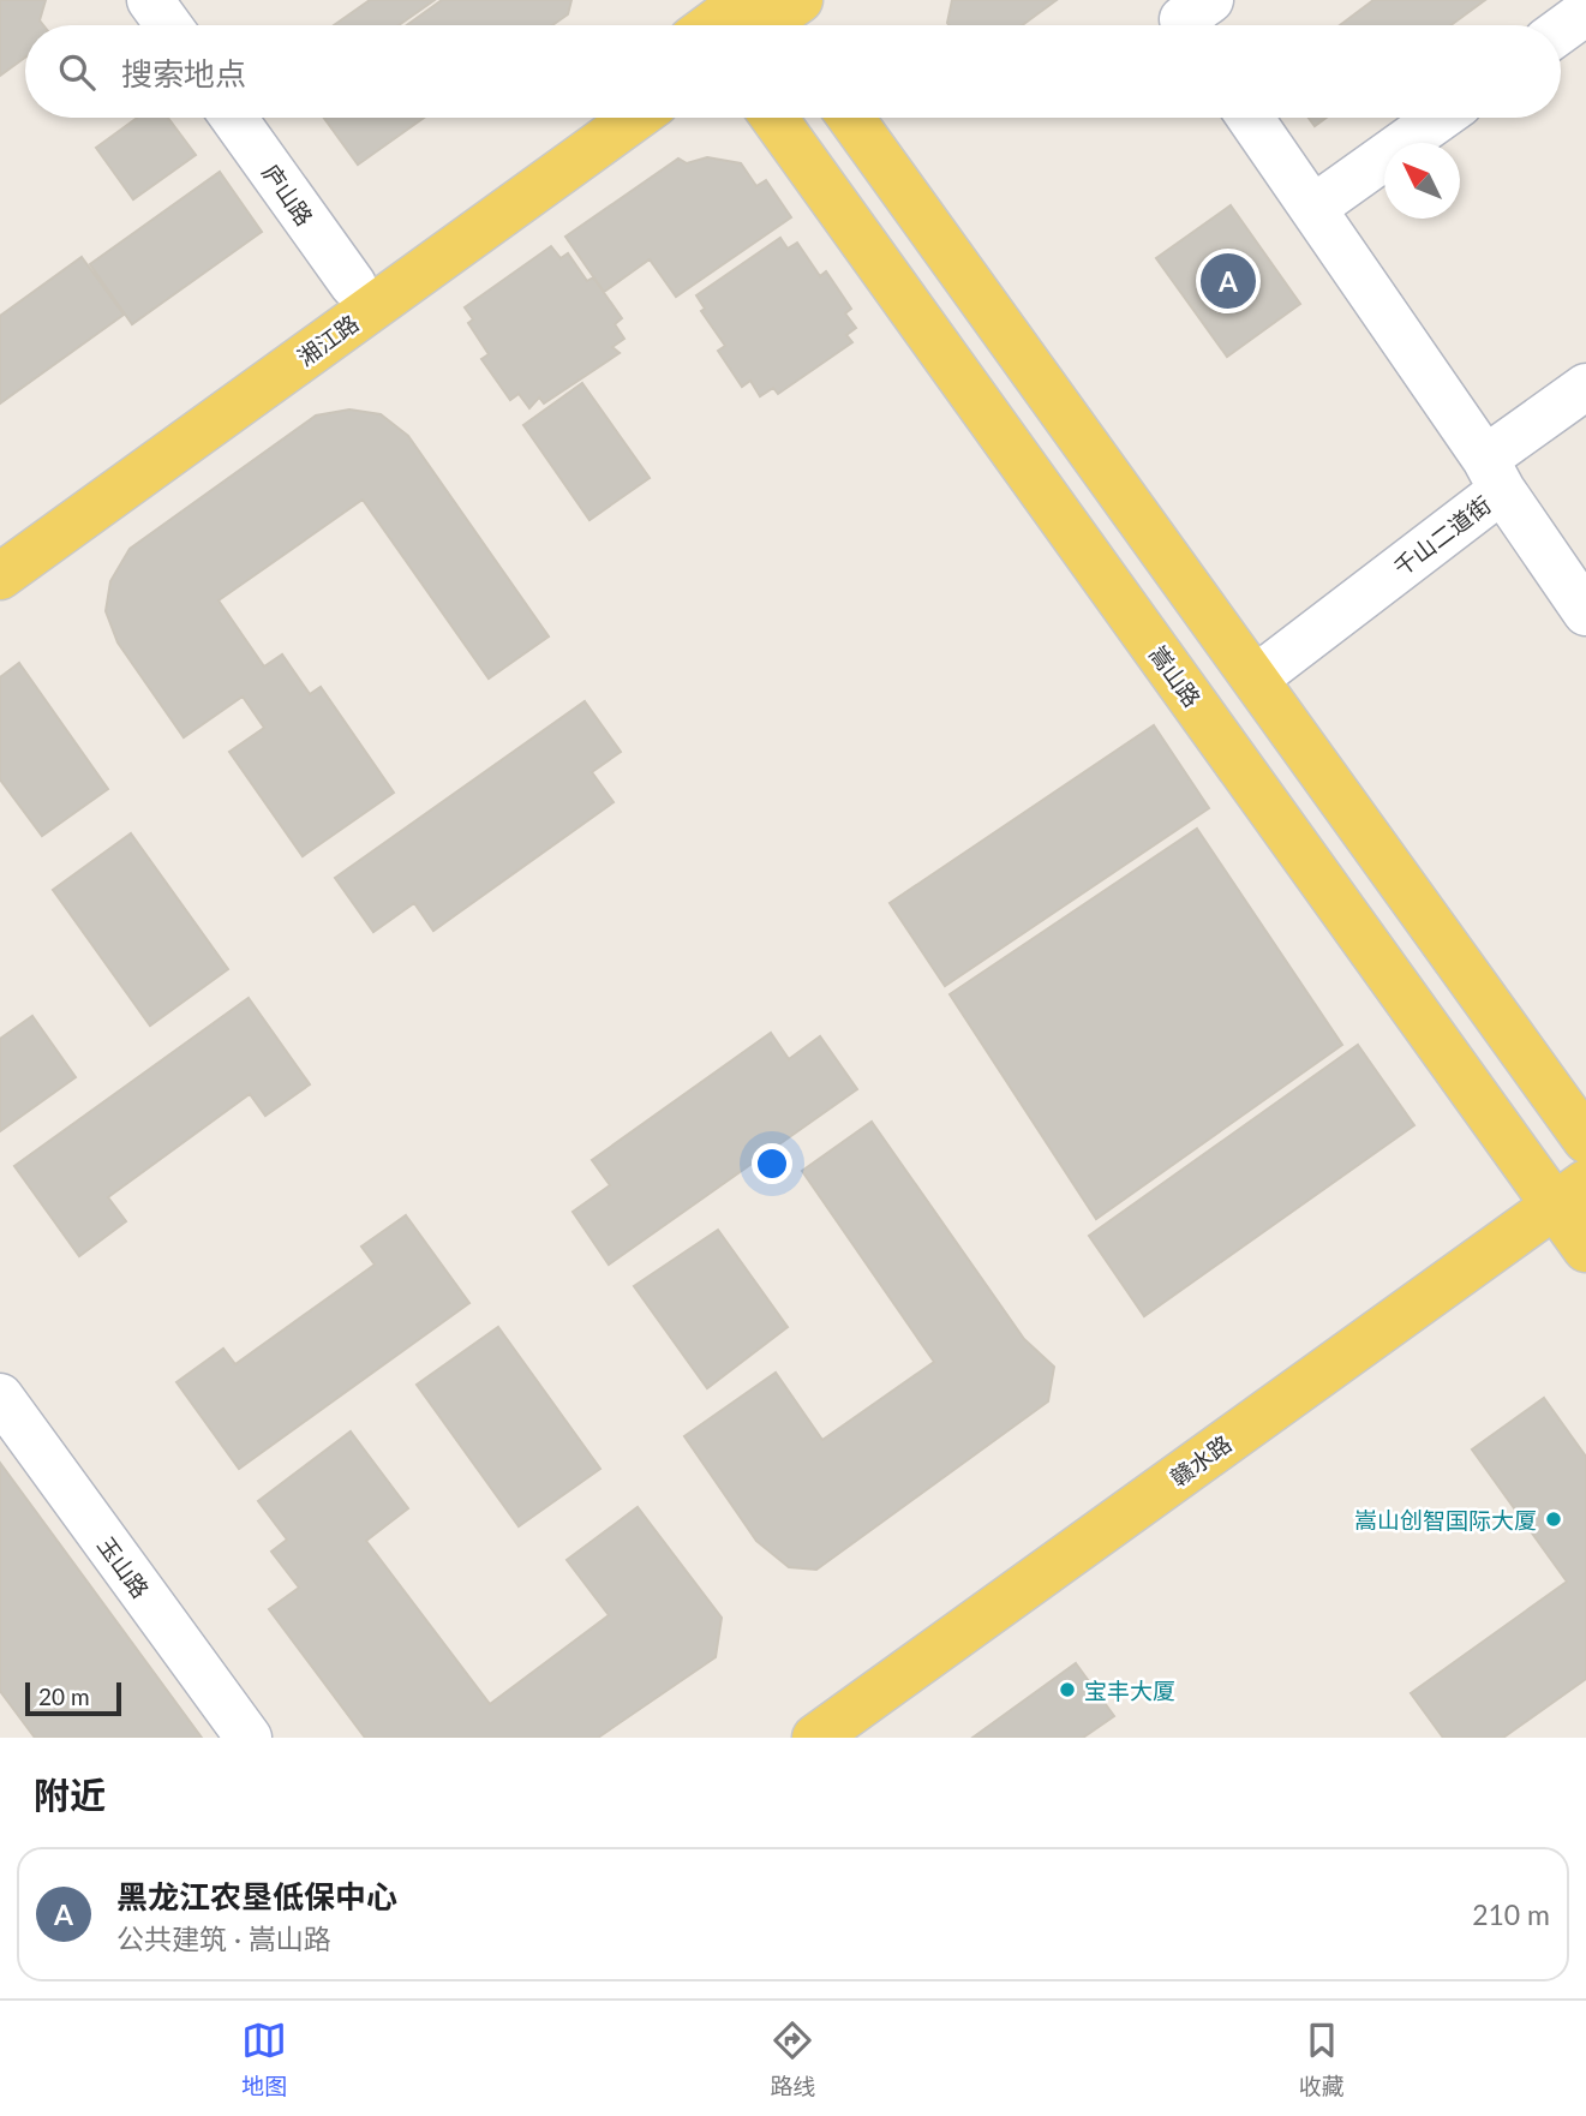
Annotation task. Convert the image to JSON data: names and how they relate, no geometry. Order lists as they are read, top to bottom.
{
  "streets": {
    "main road": ["湘江路", "嵩山路", "赣水路"],
    "street": ["庐山路", "千山二道街", "玉山路"]
  },
  "crossings": [
    ["庐山路", "湘江路"],
    ["嵩山路", "赣水路"]
  ],
  "places": ["嵩山创智国际大厦", "宝丰大厦"],
  "scale_bar": "20 m",
  "north": "top left",
  "page": {
    "search": "搜索地点",
    "pins": "A",
    "scale": "20 m",
    "heading": "附近",
    "list": [
      {
        "mark": "A",
        "name": "黑龙江农垦低保中心",
        "note": "公共建筑 · 嵩山路",
        "value": "210 m"
      }
    ],
    "nav": ["地图", "路线", "收藏"]
  }
}
